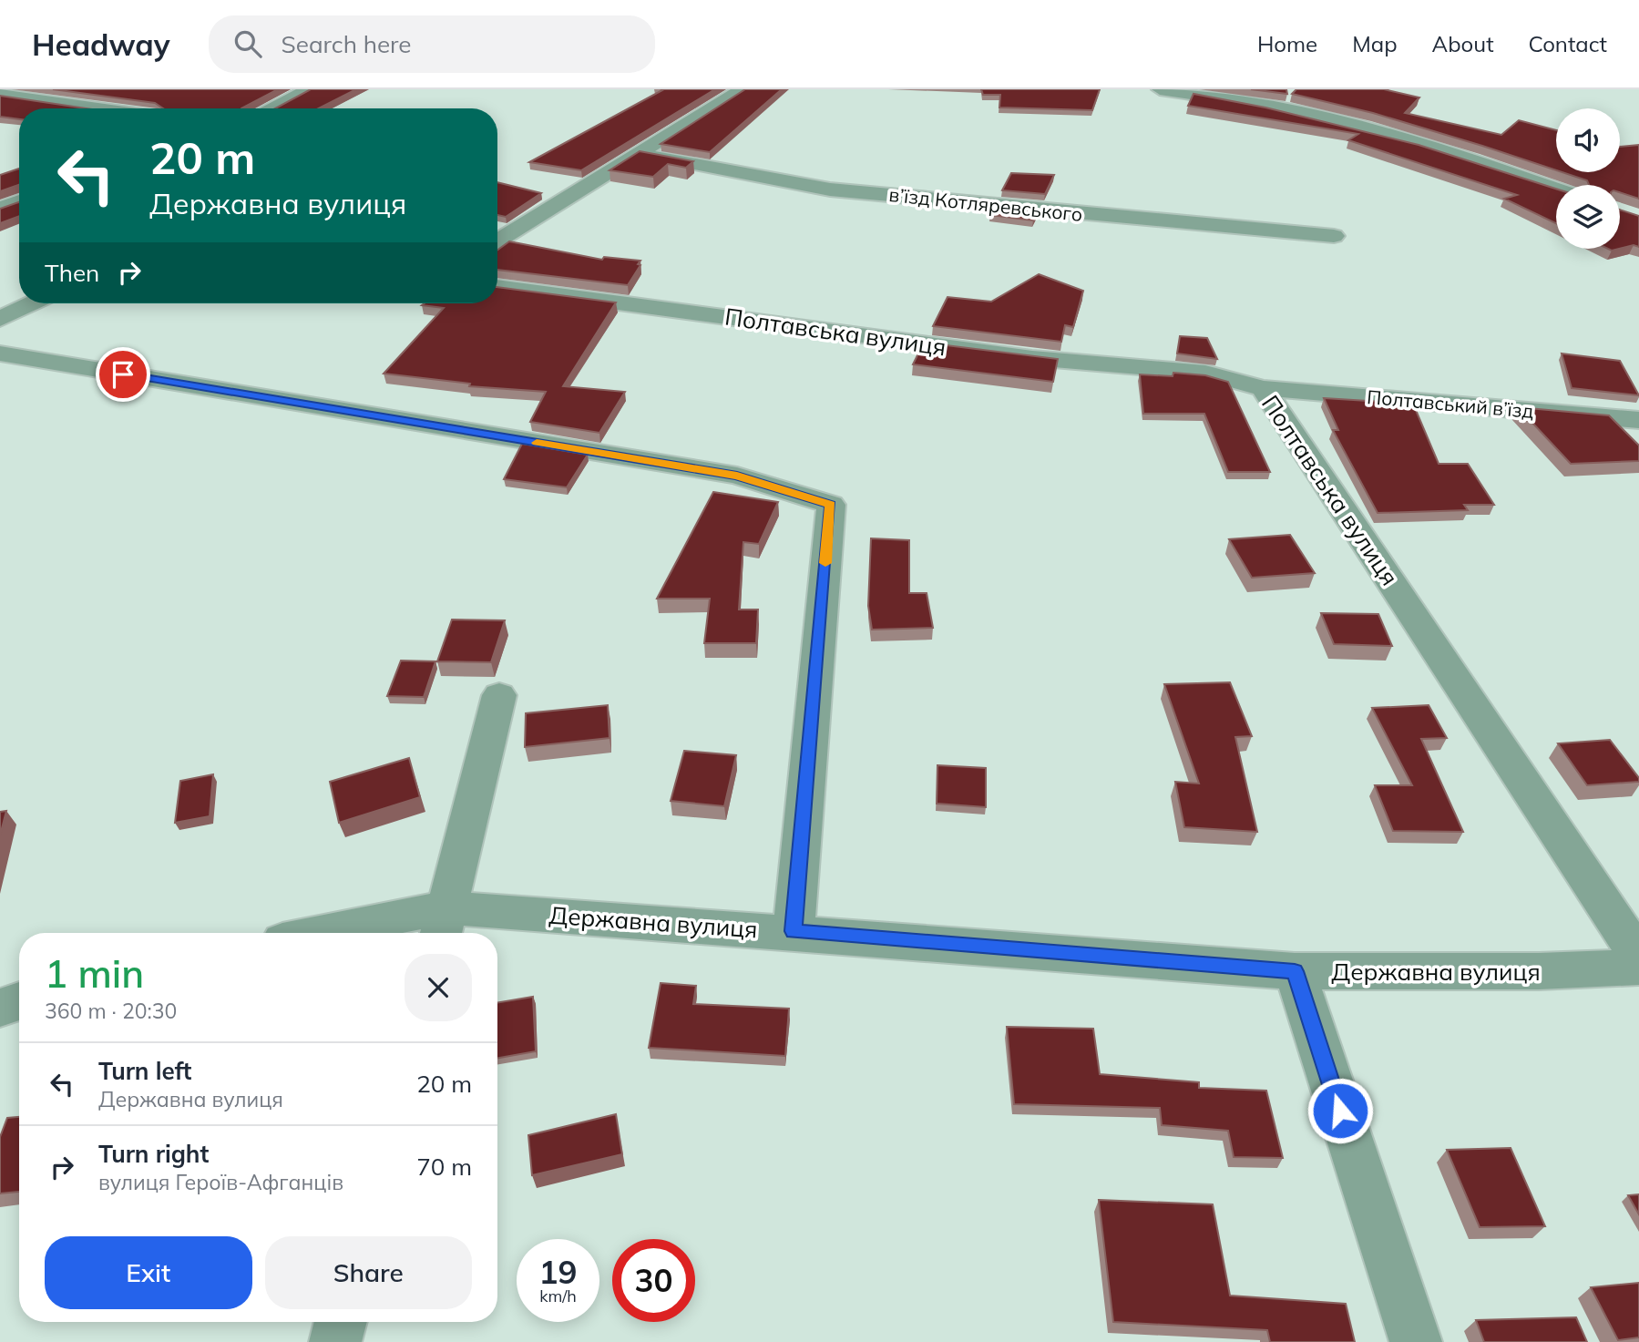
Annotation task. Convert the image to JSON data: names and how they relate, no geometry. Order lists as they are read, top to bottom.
{
  "streets": {
    "street": [
      "в’їзд Котляревського",
      "Полтавська вулиця",
      "Полтавський в’їзд",
      "Державна вулиця"
    ]
  },
  "crossings": [
    ["Полтавська вулиця", "Полтавський в’їзд"]
  ],
  "page": {
    "header": "Headway",
    "search": "Search here",
    "nav": [
      "Home",
      "Map",
      "About",
      "Contact"
    ],
    "turn": ["20 m", "Державна вулиця"],
    "then": "Then",
    "heading": ["1 min", "360 m · 20:30"],
    "list": [
      {
        "name": "Turn left",
        "note": "Державна вулиця",
        "value": "20 m"
      },
      {
        "name": "Turn right",
        "note": "вулиця Героїв-Афганців",
        "value": "70 m"
      }
    ],
    "buttons": ["Exit", "Share"],
    "speed": "19 km/h",
    "limit": "30"
  }
}
